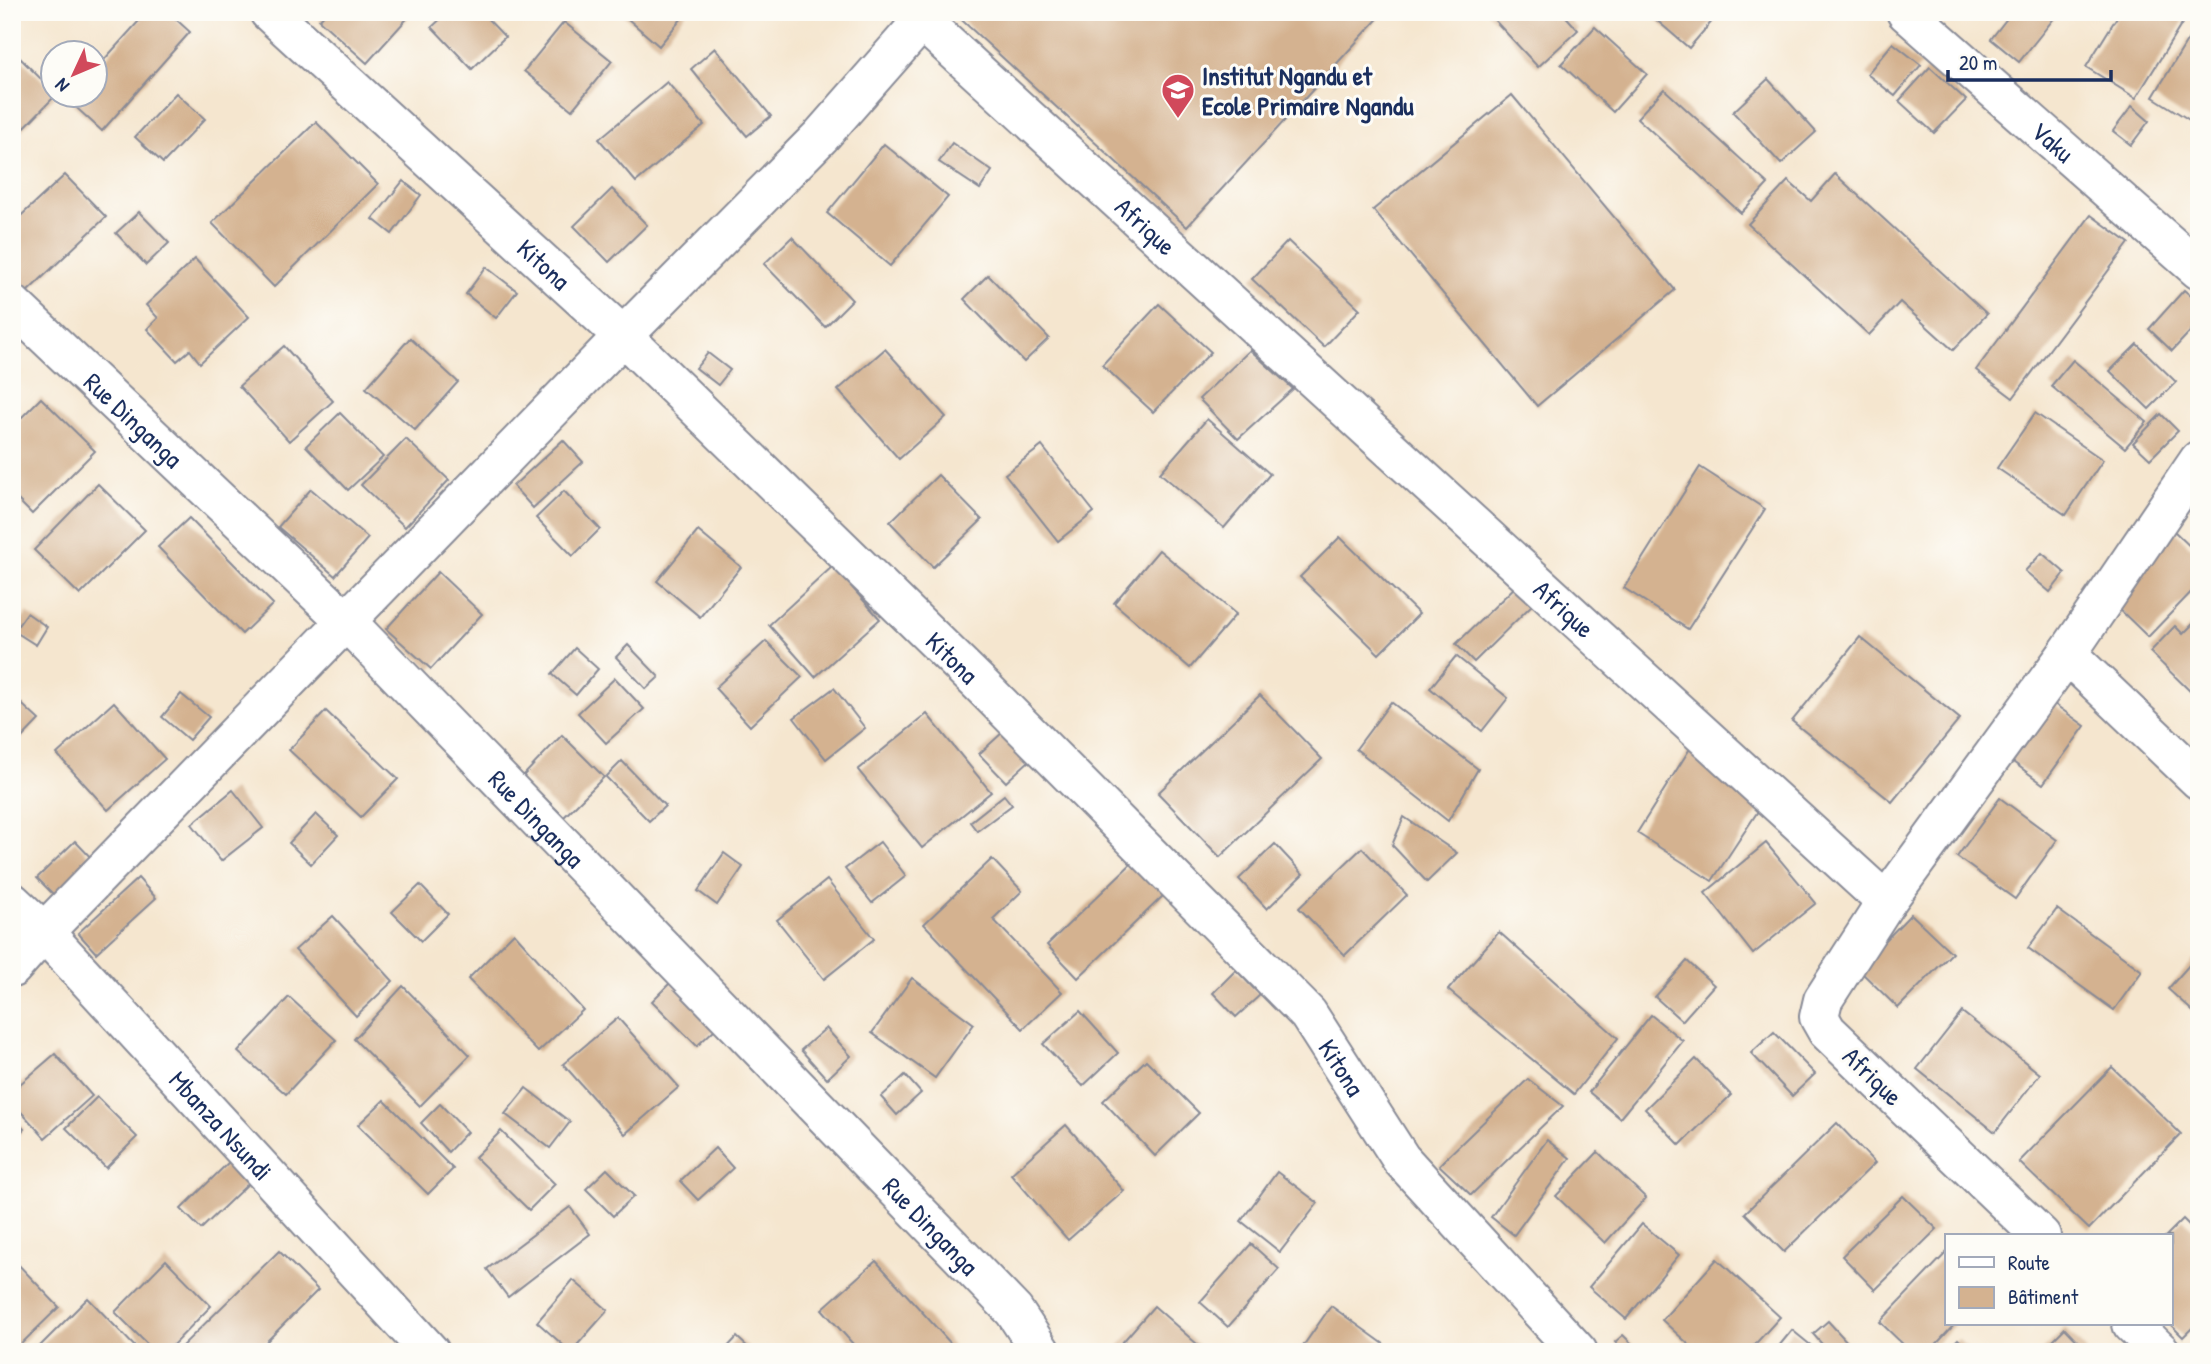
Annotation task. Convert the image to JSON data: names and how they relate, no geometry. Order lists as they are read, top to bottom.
{
  "streets": {
    "street": [
      "Vaku",
      "Afrique",
      "Kitona",
      "Rue Dinganga",
      "Mbanza Nsundi"
    ]
  },
  "places": {
    "school or university": ["Institut Ngandu et Ecole Primaire Ngandu"]
  },
  "legend": ["Route", "Bâtiment"],
  "scale_bar": "20 m",
  "north": "bottom left"
}
